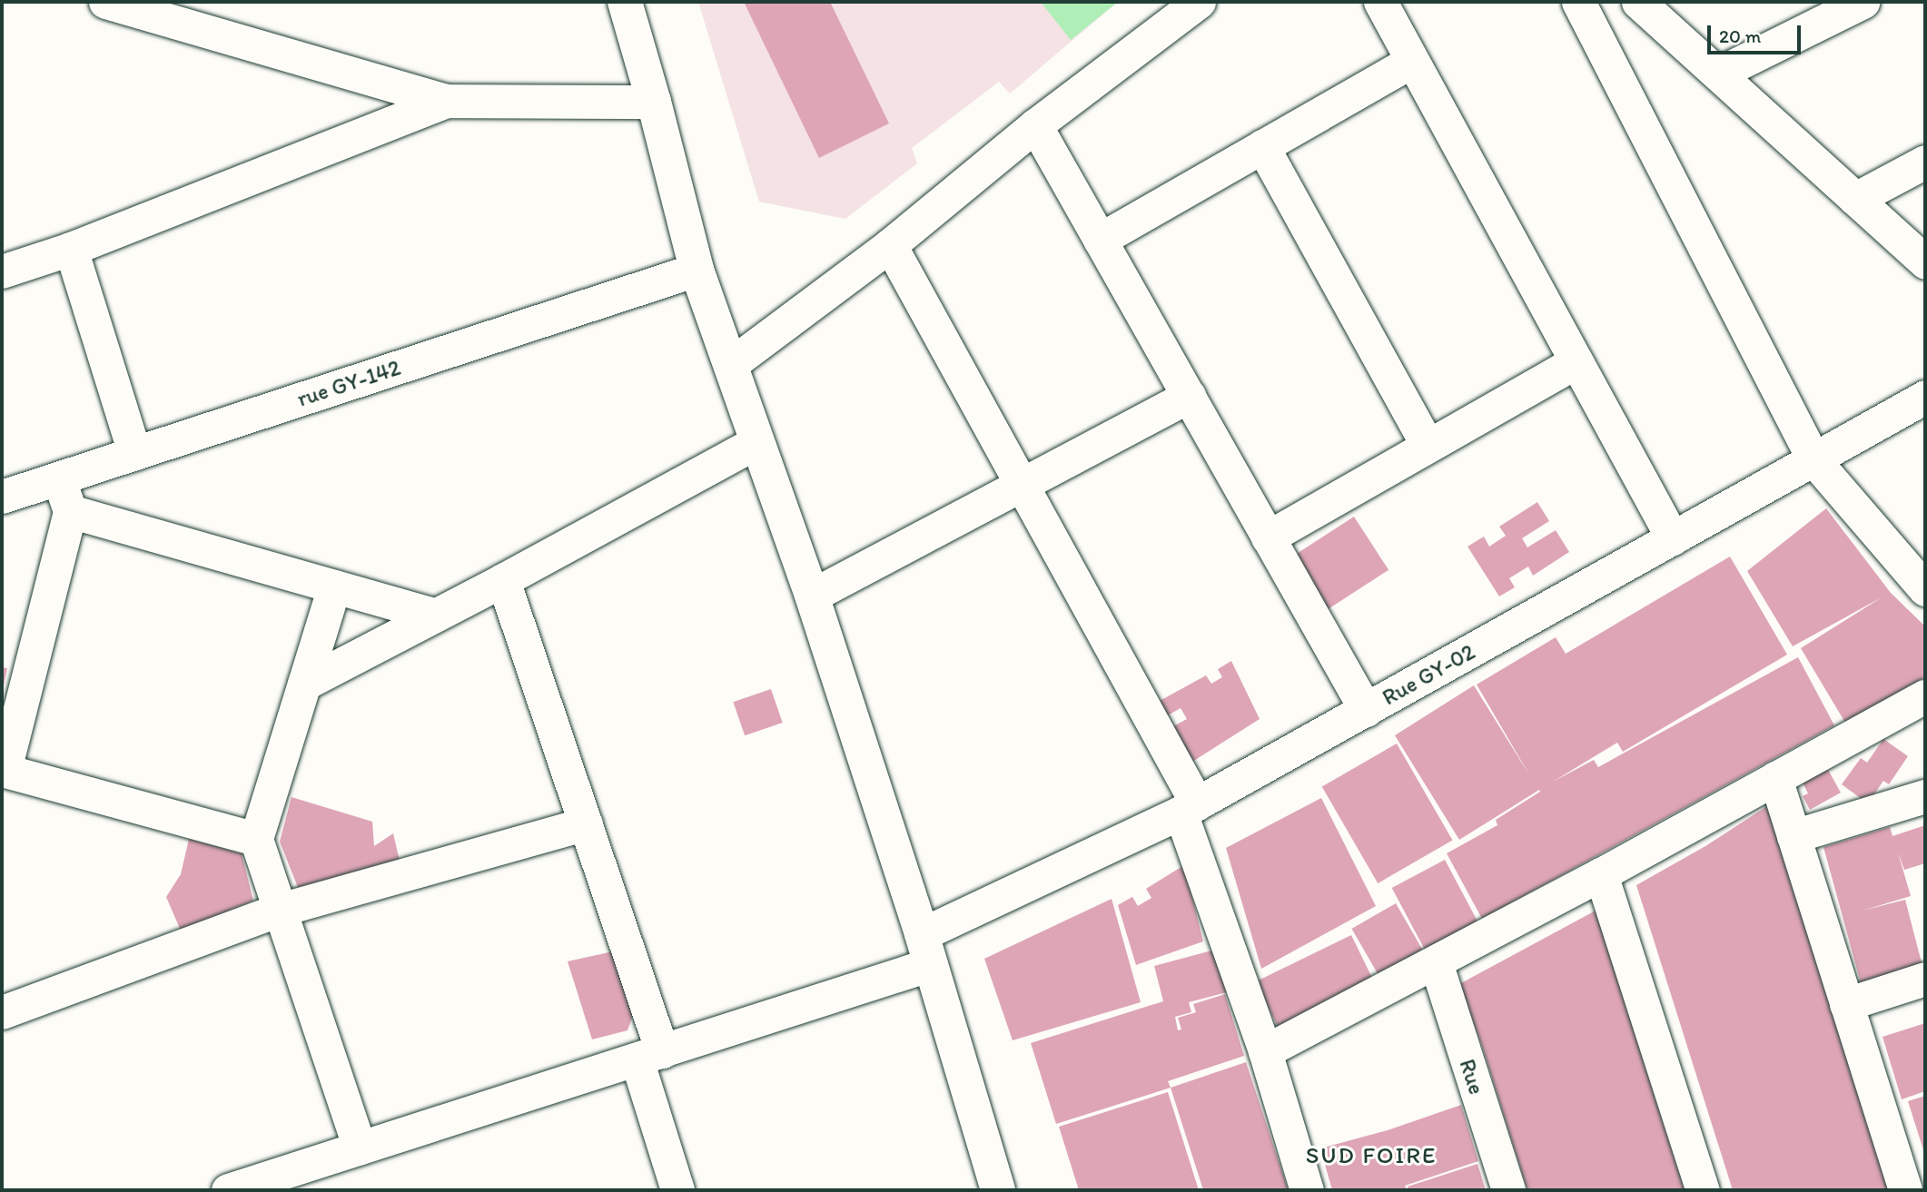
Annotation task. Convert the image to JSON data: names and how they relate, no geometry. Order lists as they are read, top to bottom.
{
  "streets": {
    "street": ["rue GY-142", "Rue GY-02", "Rue"]
  },
  "districts": ["SUD FOIRE"],
  "scale_bar": "20 m"
}
